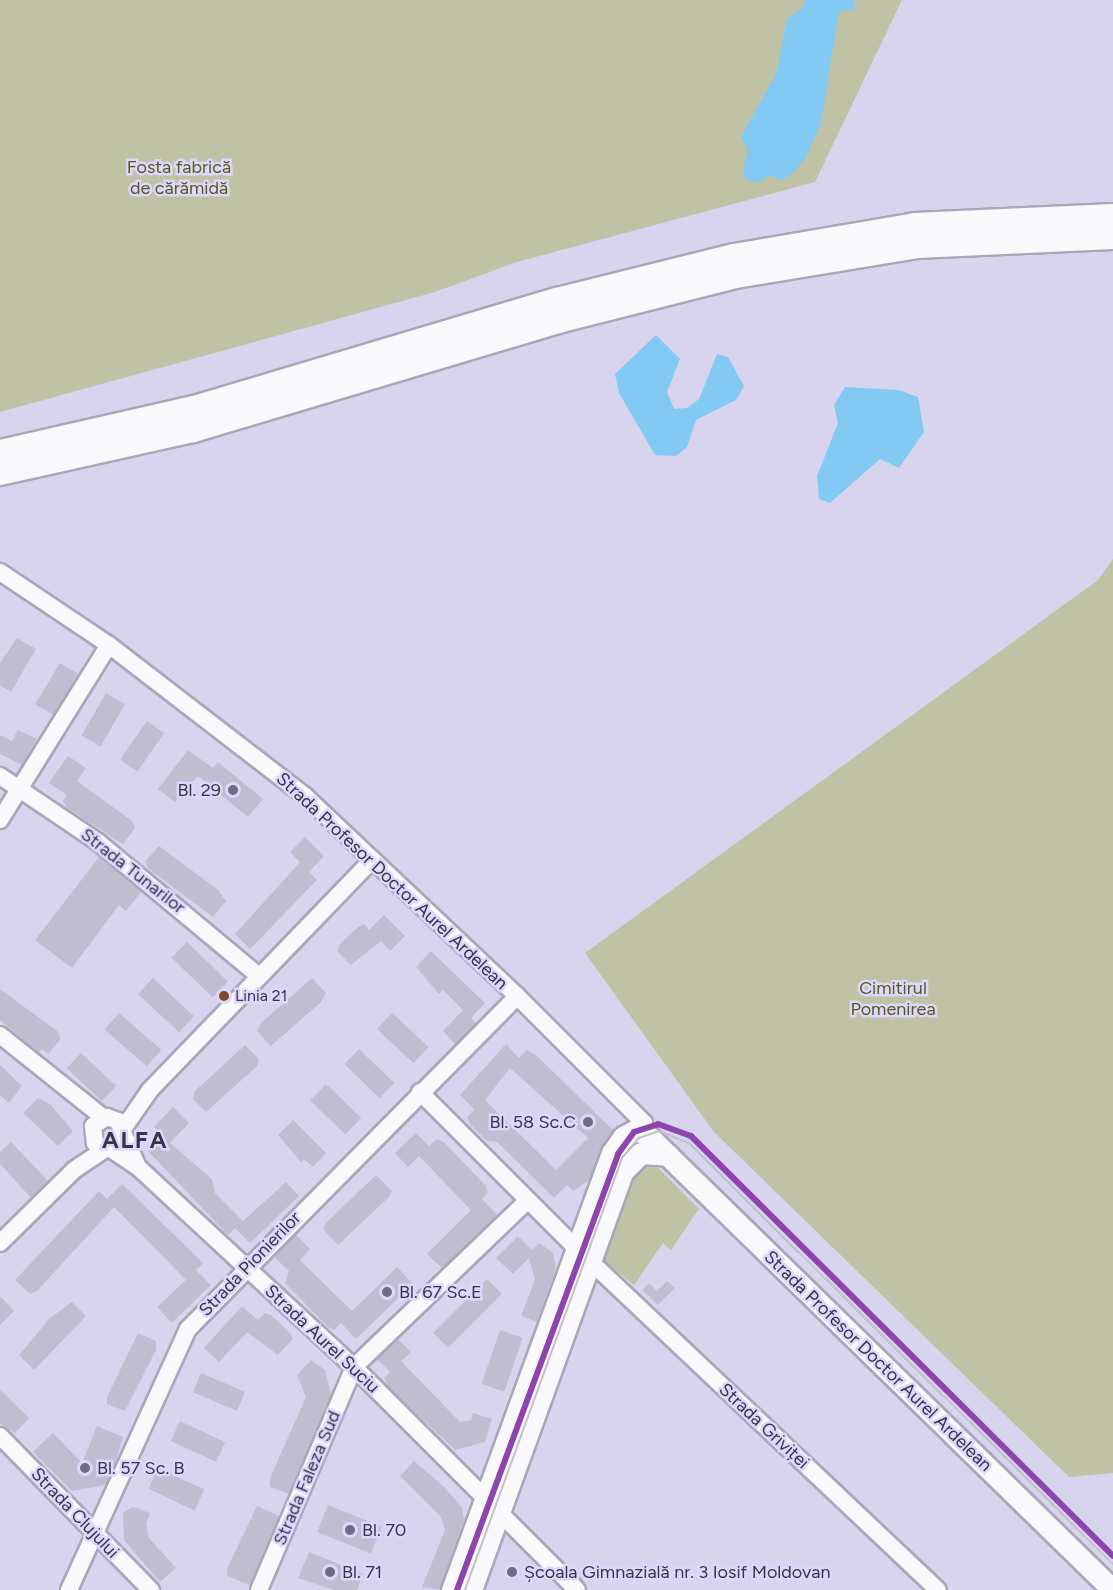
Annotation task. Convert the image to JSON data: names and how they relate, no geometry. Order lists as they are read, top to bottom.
{
  "streets": {
    "main road": ["Strada Profesor Doctor Aurel Ardelean"],
    "street": [
      "Strada Tunarilor",
      "Strada Pionierilor",
      "Strada Aurel Suciu",
      "Strada Griviței",
      "Strada Faleza Sud",
      "Strada Clujului"
    ]
  },
  "crossings": [
    ["Strada Profesor Doctor Aurel Ardelean", "Strada Pionierilor"],
    ["Strada Pionierilor", "Strada Aurel Suciu"],
    ["Strada Pionierilor", "Strada Griviței"],
    ["Strada Pionierilor", "Strada Clujului"],
    ["Strada Aurel Suciu", "Strada Faleza Sud"]
  ],
  "districts": ["ALFA"],
  "parks": ["Fosta fabrică de cărămidă", "Cimitirul Pomenirea"],
  "places": [
    "Bl. 29",
    "Linia 21",
    "Bl. 58 Sc.C",
    "Bl. 67 Sc.E",
    "Bl. 57 Sc. B",
    "Bl. 70",
    "Bl. 71",
    "Școala Gimnazială nr. 3 Iosif Moldovan"
  ]
}
